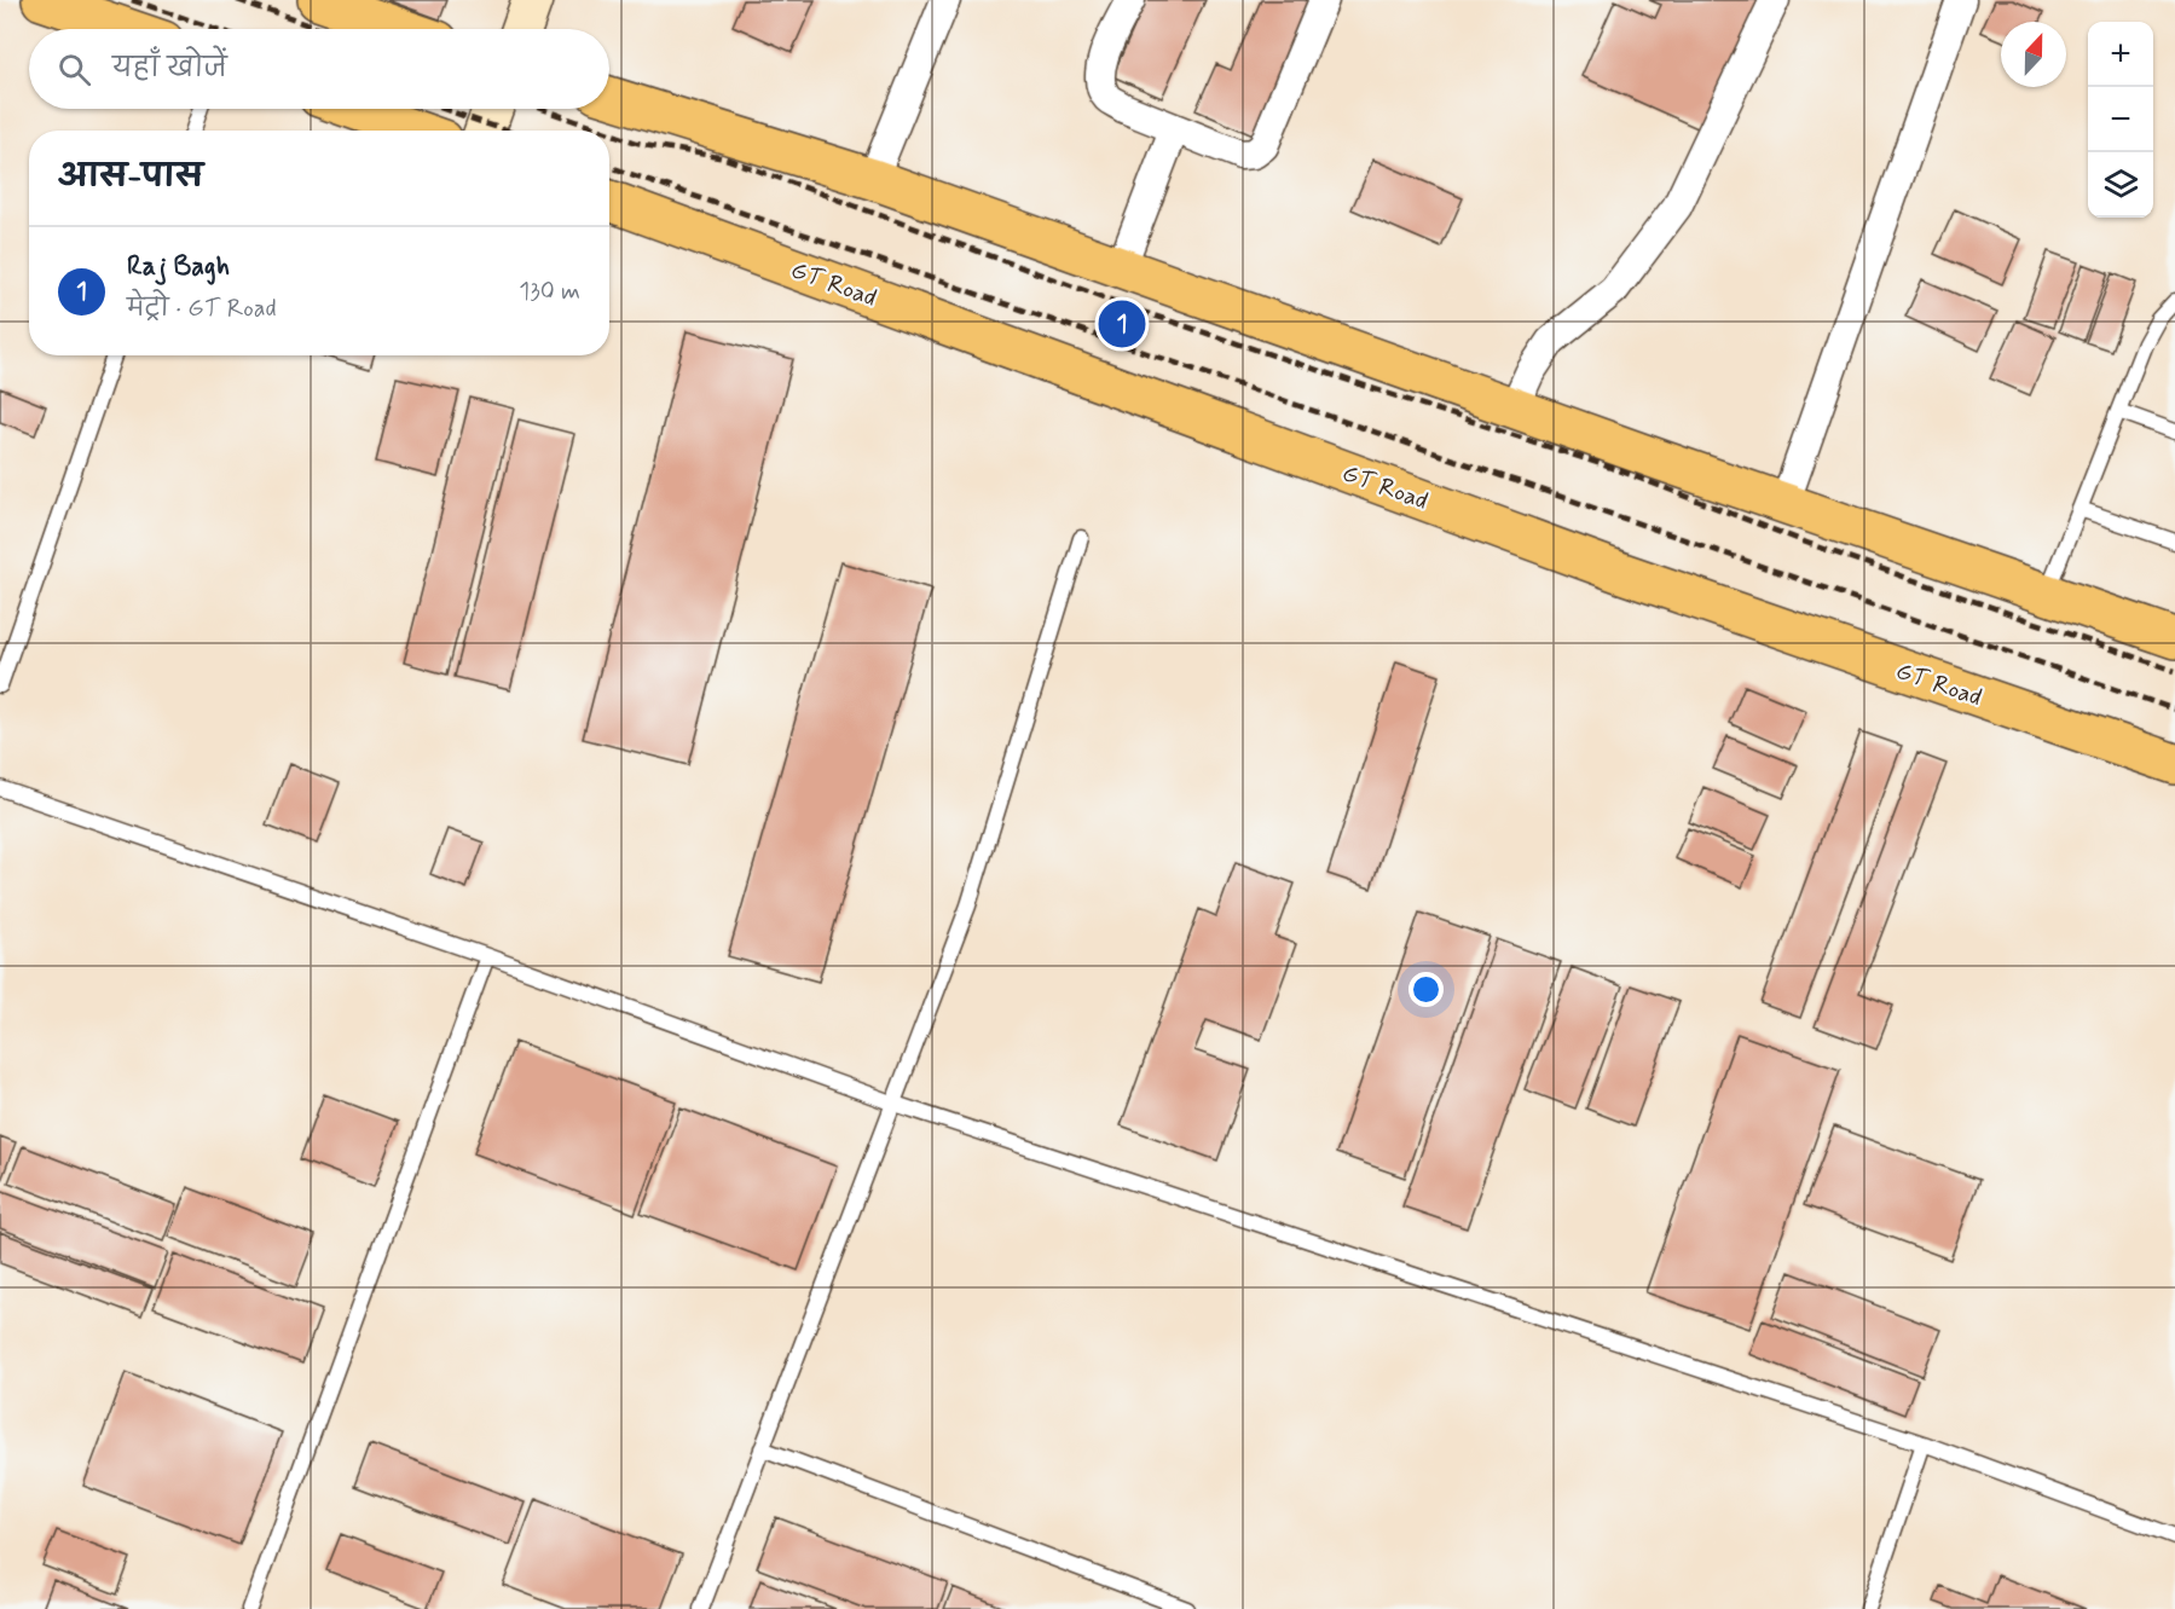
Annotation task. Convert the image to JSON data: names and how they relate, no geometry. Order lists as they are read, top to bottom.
{
  "streets": {
    "highway": ["GT Road"]
  },
  "north": "top",
  "page": {
    "map_buttons": ["+", "−"],
    "search": "यहाँ खोजें",
    "heading": "आस-पास",
    "list": [
      {
        "mark": "1",
        "name": "Raj Bagh",
        "note": "मेट्रो · GT Road",
        "value": "130 m"
      }
    ],
    "pins": "1"
  }
}
